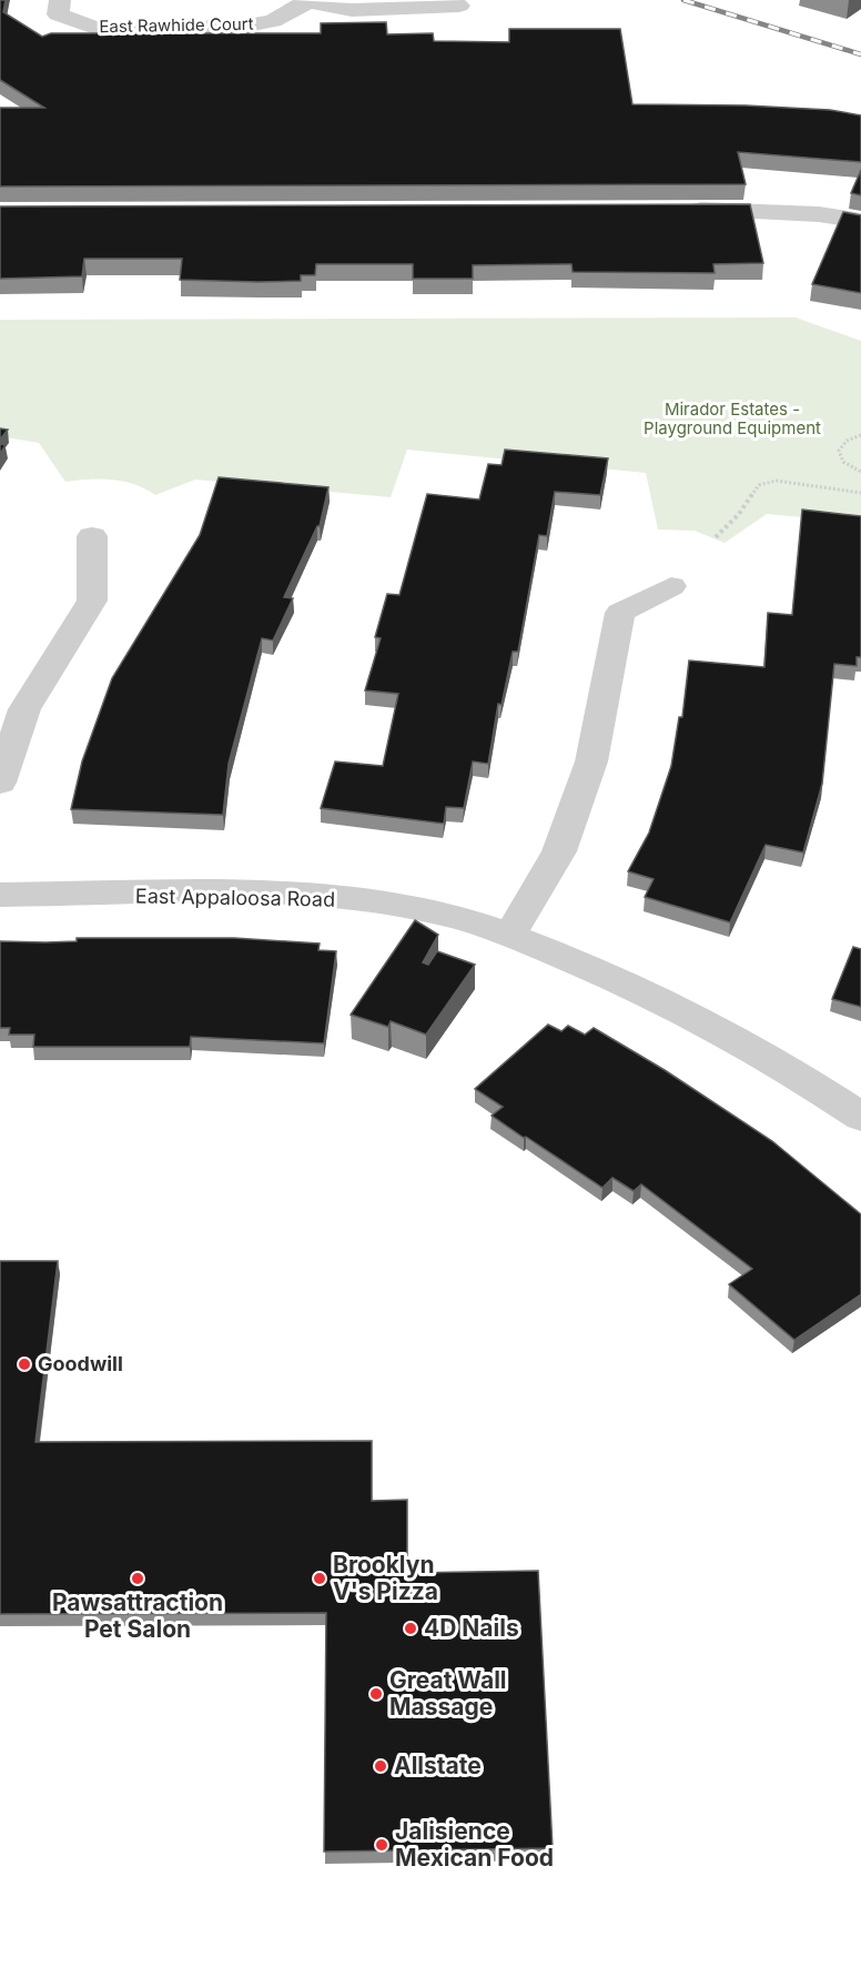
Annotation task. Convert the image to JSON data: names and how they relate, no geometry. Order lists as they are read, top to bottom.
{
  "streets": {
    "street": ["East Rawhide Court", "East Appaloosa Road"]
  },
  "parks": ["Mirador Estates - Playground Equipment"],
  "places": [
    "Goodwill",
    "Pawsattraction Pet Salon",
    "Brooklyn V's Pizza",
    "4D Nails",
    "Great Wall Massage",
    "Allstate",
    "Jalisience Mexican Food"
  ]
}
